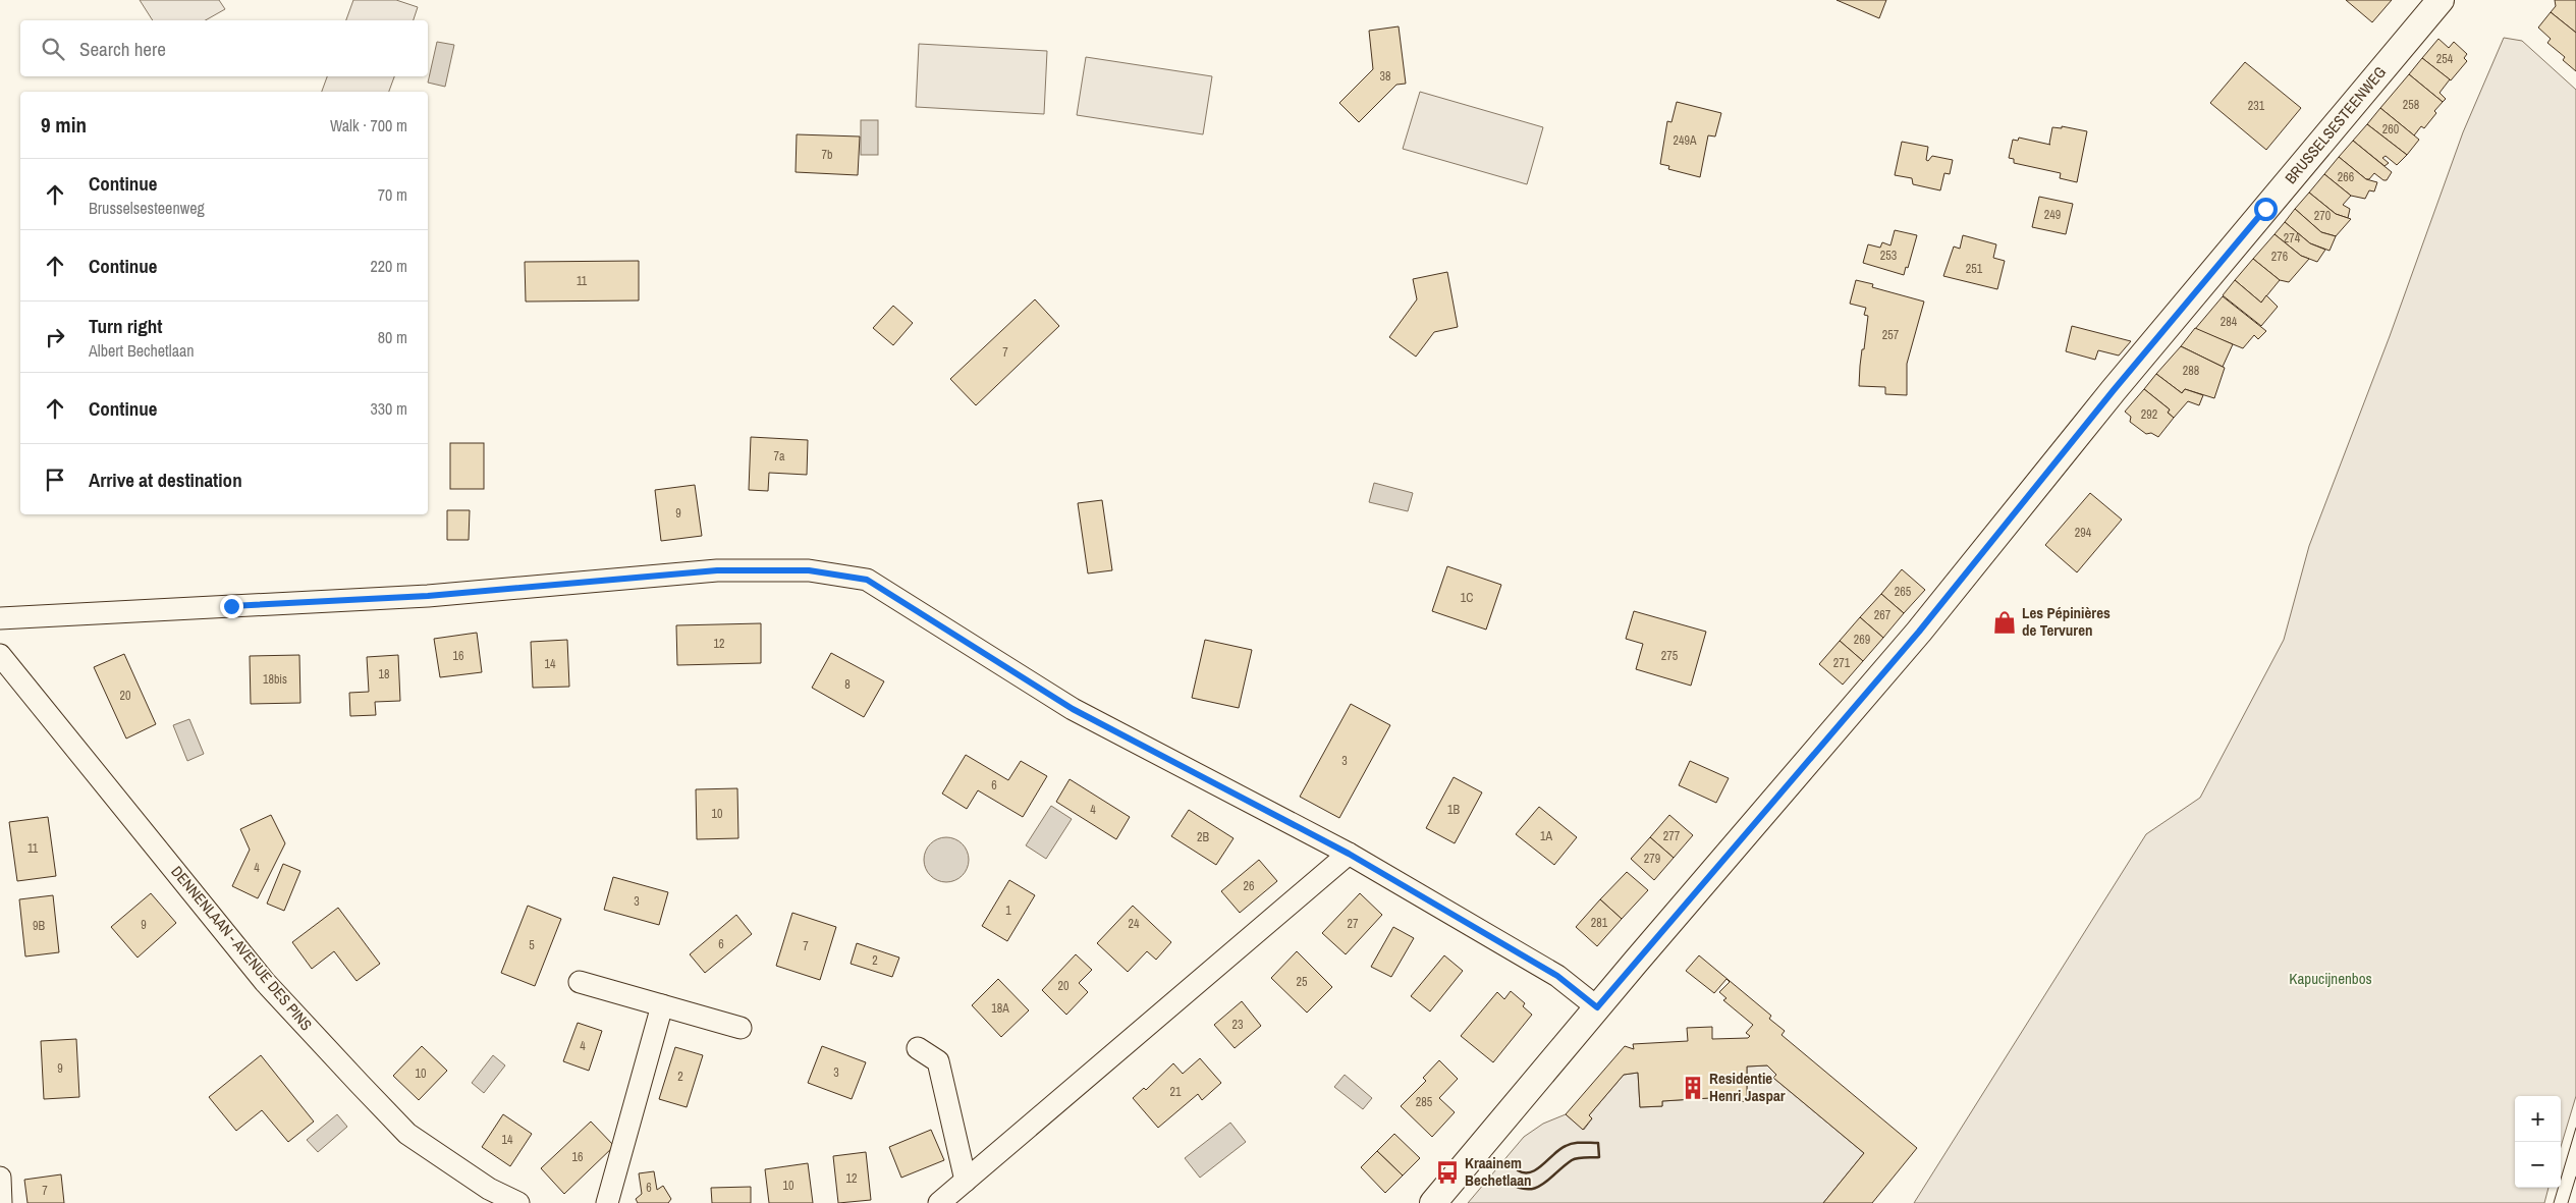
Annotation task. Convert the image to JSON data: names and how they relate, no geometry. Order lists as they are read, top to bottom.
{
  "streets": {
    "street": ["BRUSSELSESTEENWEG", "DENNENLAAN - AVENUE DES PINS"]
  },
  "parks": ["Kapucijnenbos"],
  "places": {
    "shop": ["Les Pépinières de Tervuren"],
    "building": ["Residentie Henri Jaspar"],
    "bus stop": ["Kraainem Bechetlaan"]
  },
  "house_numbers": [
    "254",
    "38",
    "258",
    "231",
    "260",
    "249A",
    "7b",
    "266",
    "249",
    "270",
    "274",
    "253",
    "276",
    "251",
    "11",
    "284",
    "257",
    "7",
    "288",
    "292",
    "7a",
    "9",
    "294",
    "265",
    "1C",
    "267",
    "269",
    "12",
    "16",
    "275",
    "271",
    "14",
    "18",
    "18bis",
    "8",
    "20",
    "3",
    "6",
    "4",
    "1B",
    "10",
    "1A",
    "277",
    "2B",
    "11",
    "279",
    "4",
    "26",
    "3",
    "1",
    "281",
    "24",
    "27",
    "9",
    "9B",
    "6",
    "5",
    "7",
    "2",
    "25",
    "20",
    "18A",
    "23",
    "4",
    "9",
    "3",
    "10",
    "2",
    "21",
    "285",
    "14",
    "16",
    "12",
    "10",
    "6",
    "7"
  ],
  "page": {
    "search": "Search here",
    "heading": ["9 min", "Walk · 700 m"],
    "list": [
      ["Continue", "Brusselsesteenweg", "70 m"],
      ["Continue", "220 m"],
      ["Turn right", "Albert Bechetlaan", "80 m"],
      ["Continue", "330 m"],
      "Arrive at destination"
    ],
    "map_buttons": ["+", "−"]
  }
}
